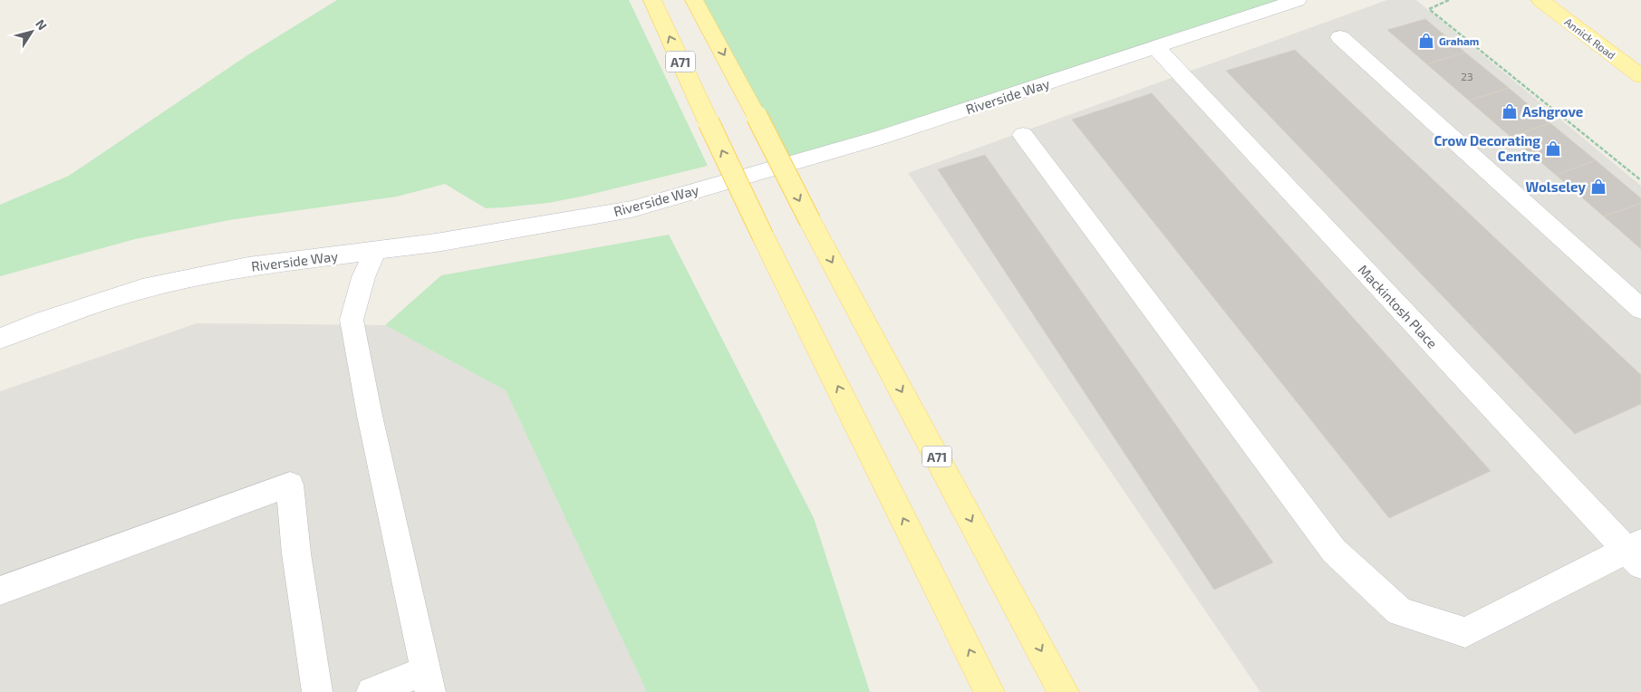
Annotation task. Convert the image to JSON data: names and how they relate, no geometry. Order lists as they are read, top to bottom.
{
  "streets": {
    "main road": ["Annick Road", "A71"],
    "street": ["Riverside Way", "Mackintosh Place"]
  },
  "crossings": [
    ["Riverside Way", "Mackintosh Place"]
  ],
  "places": {
    "shop": [
      "Graham",
      "Ashgrove",
      "Crow Decorating Centre",
      "Wolseley"
    ]
  },
  "house_numbers": ["23"],
  "north": "top right"
}
